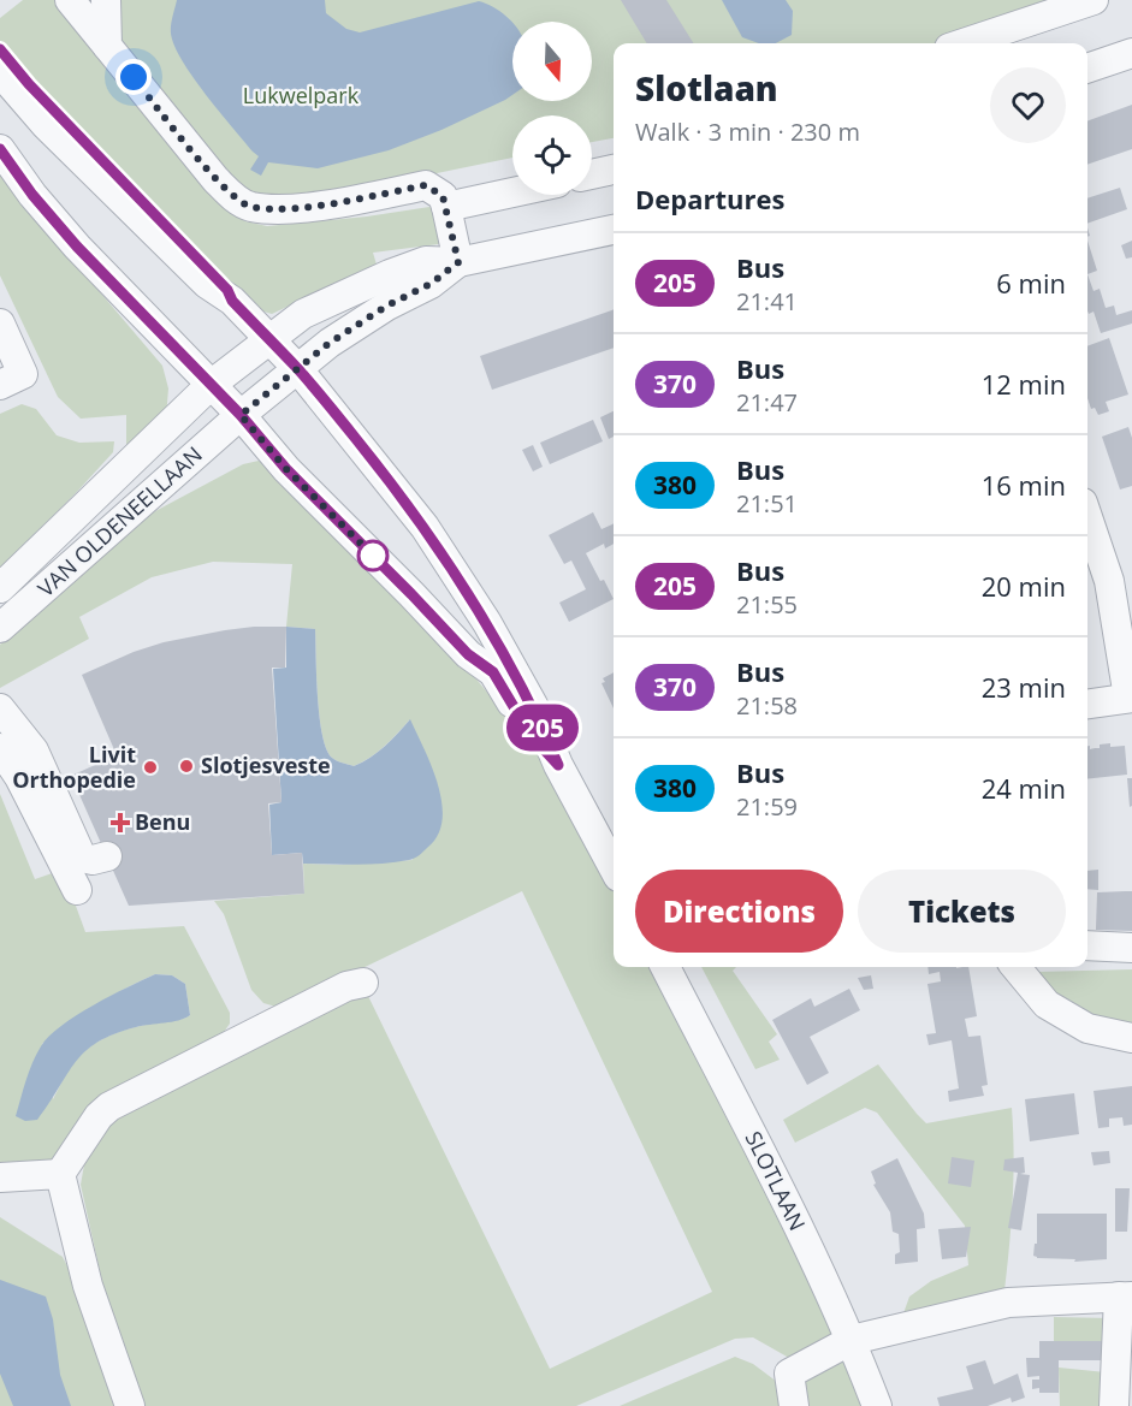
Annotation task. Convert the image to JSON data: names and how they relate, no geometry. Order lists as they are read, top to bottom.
{
  "streets": {
    "street": ["VAN OLDENEELLAAN", "SLOTLAAN"]
  },
  "parks": ["Lukwelpark"],
  "places": {
    "other": ["Slotjesveste", "Livit Orthopedie"],
    "health": ["Benu"]
  },
  "lines": ["bus line 205"],
  "north": "bottom",
  "page": {
    "on_map": "205",
    "heading": [
      ["Slotlaan", "Walk · 3 min · 230 m"],
      "Departures"
    ],
    "list": [
      {
        "mark": "205",
        "name": "Bus",
        "note": "21:41",
        "value": "6 min"
      },
      {
        "mark": "370",
        "name": "Bus",
        "note": "21:47",
        "value": "12 min"
      },
      {
        "mark": "380",
        "name": "Bus",
        "note": "21:51",
        "value": "16 min"
      },
      {
        "mark": "205",
        "name": "Bus",
        "note": "21:55",
        "value": "20 min"
      },
      {
        "mark": "370",
        "name": "Bus",
        "note": "21:58",
        "value": "23 min"
      },
      {
        "mark": "380",
        "name": "Bus",
        "note": "21:59",
        "value": "24 min"
      }
    ],
    "buttons": ["Directions", "Tickets"]
  }
}
